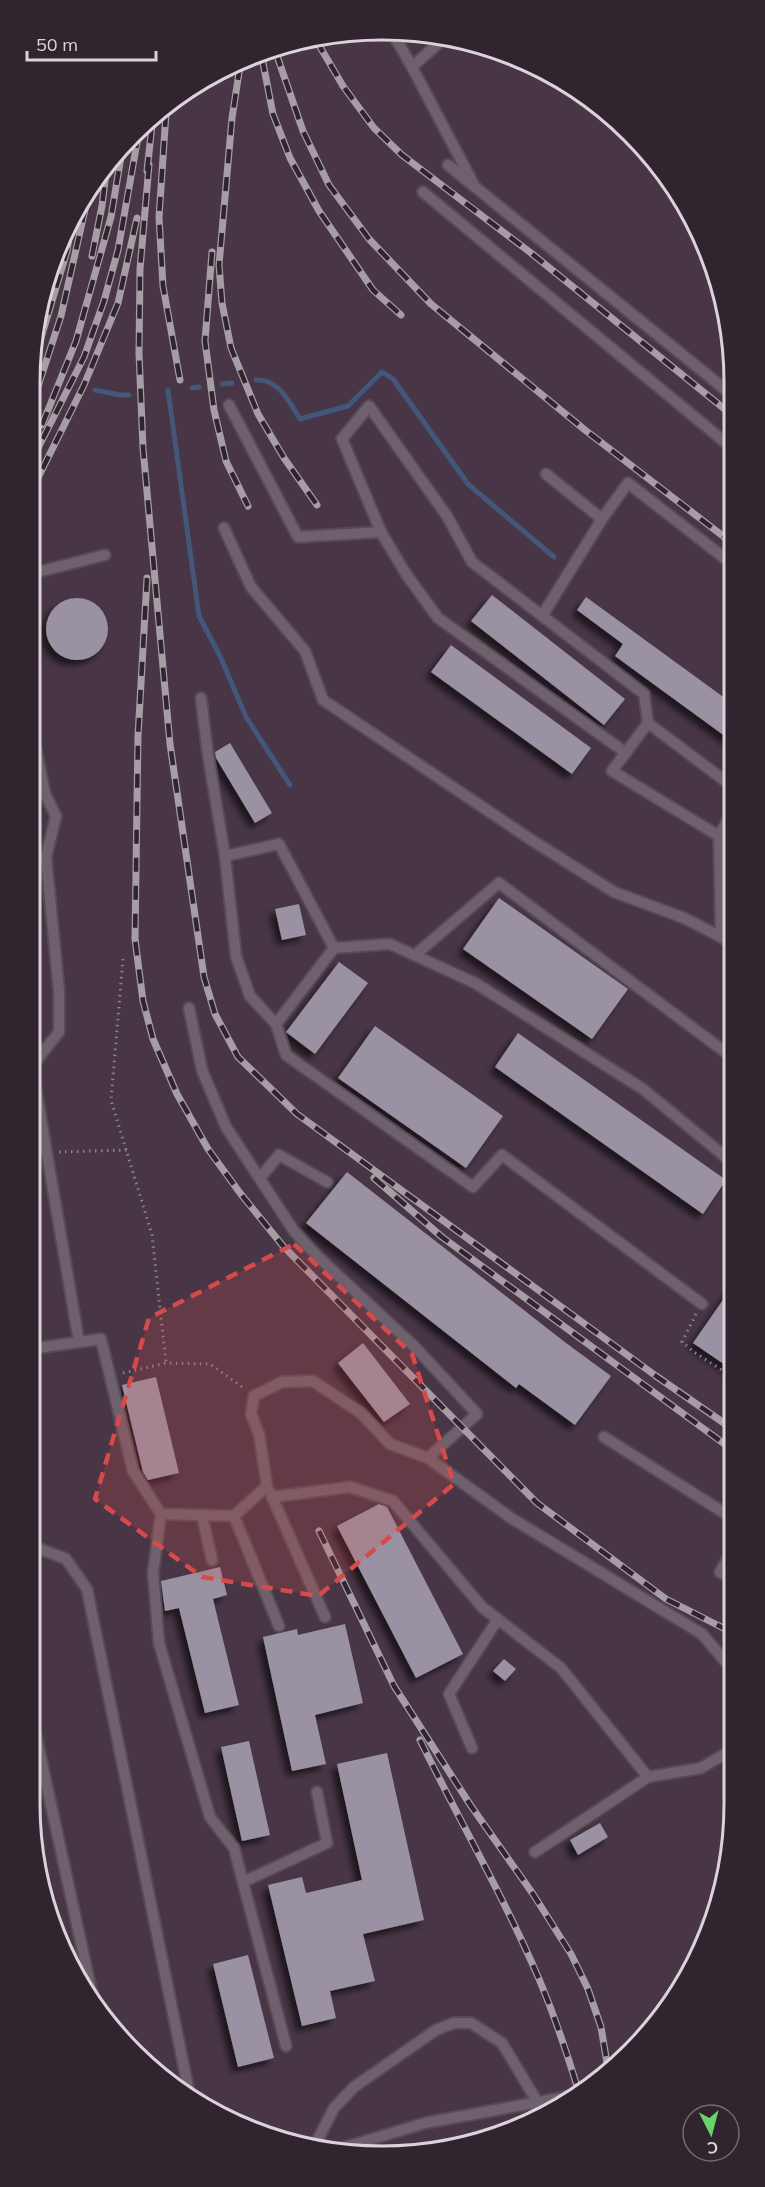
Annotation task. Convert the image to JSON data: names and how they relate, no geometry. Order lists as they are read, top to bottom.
{
  "scale_bar": "50 m",
  "north": "bottom"
}
